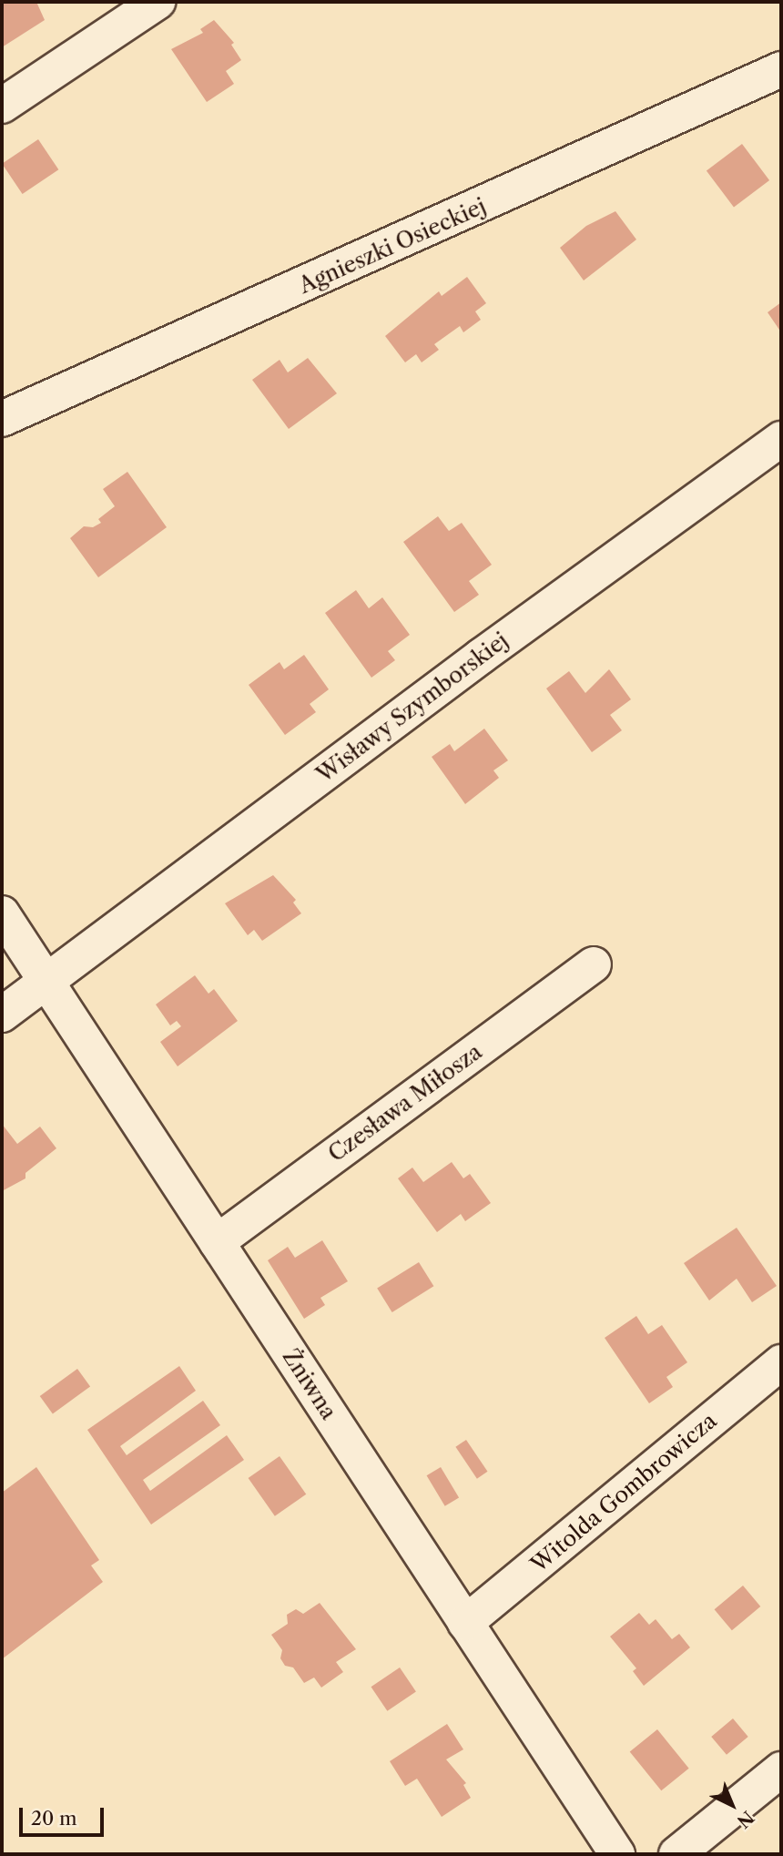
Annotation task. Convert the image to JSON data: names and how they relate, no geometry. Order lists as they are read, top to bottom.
{
  "streets": {
    "street": [
      "Agnieszki Osieckiej",
      "Wisławy Szymborskiej",
      "Czesława Miłosza",
      "Żniwna",
      "Witolda Gombrowicza"
    ]
  },
  "crossings": [
    ["Wisławy Szymborskiej", "Żniwna"],
    ["Czesława Miłosza", "Żniwna"],
    ["Żniwna", "Witolda Gombrowicza"]
  ],
  "scale_bar": "20 m",
  "north": "bottom right"
}
